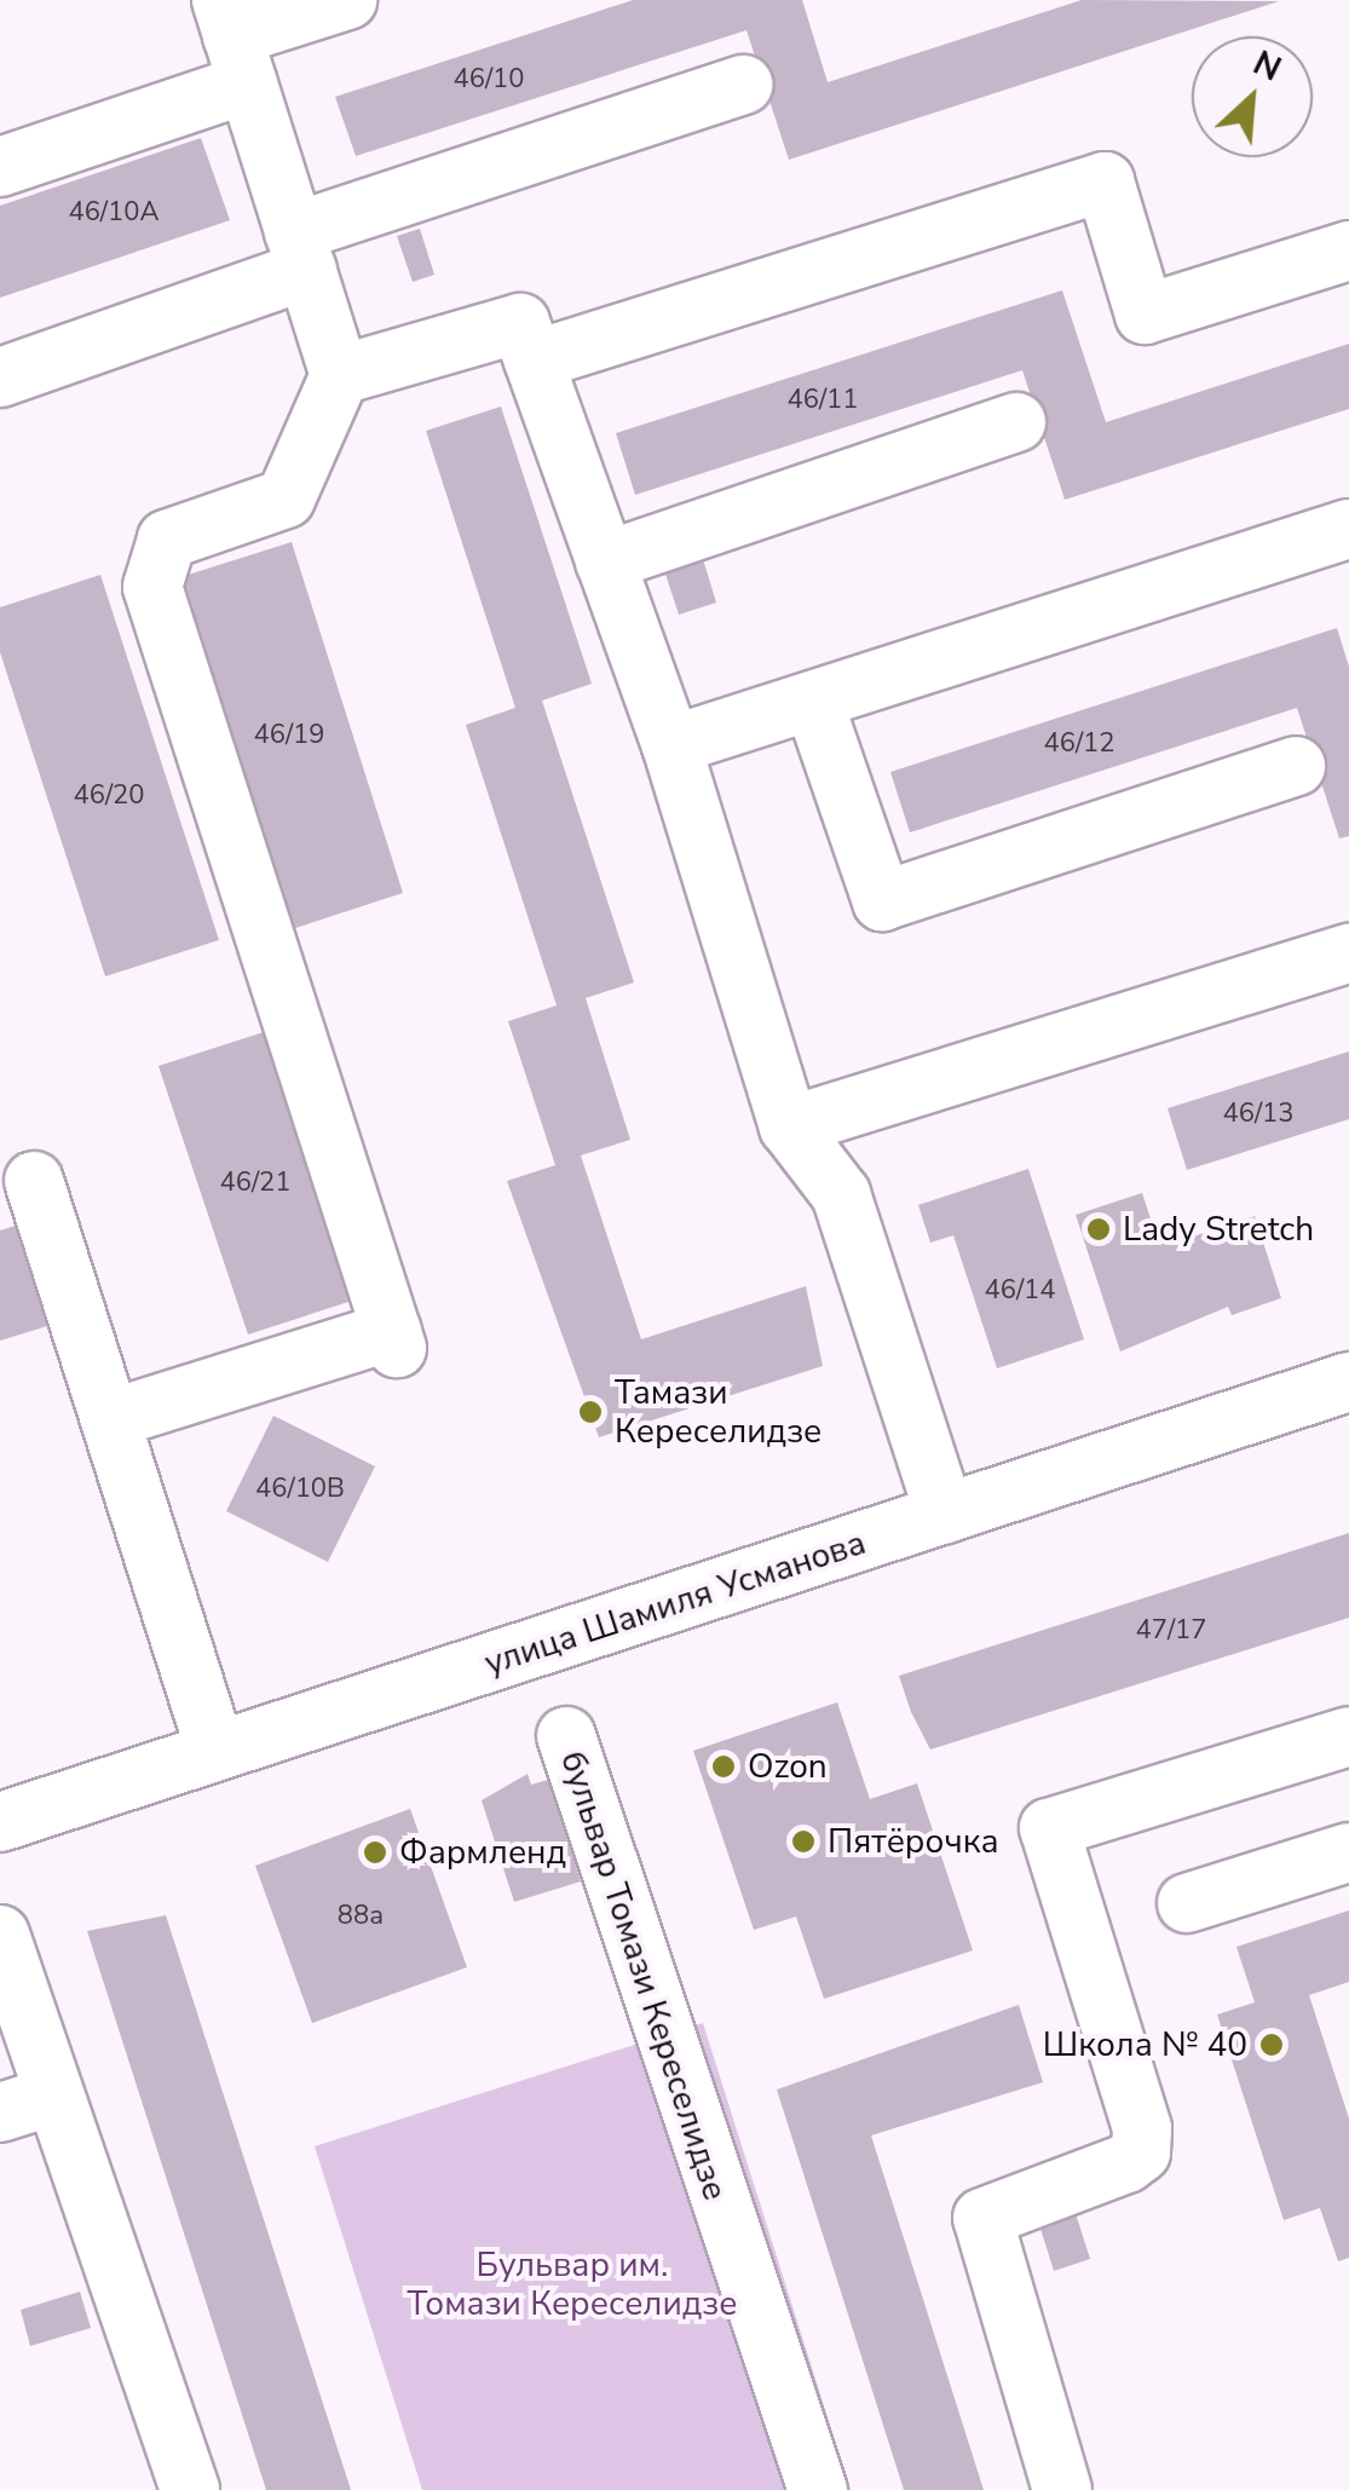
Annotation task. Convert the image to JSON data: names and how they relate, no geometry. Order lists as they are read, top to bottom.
{
  "streets": {
    "street": ["улица Шамиля Усманова", "бульвар Томази Кереселидзе"]
  },
  "parks": ["Бульвар им. Томази Кереселидзе"],
  "places": [
    "Lady Stretch",
    "Тамази Кереселидзе",
    "Ozon",
    "Пятёрочка",
    "Фармленд",
    "Школа № 40"
  ],
  "house_numbers": [
    "46/10",
    "46/10А",
    "46/11",
    "46/19",
    "46/12",
    "46/20",
    "46/13",
    "46/21",
    "46/14",
    "46/10В",
    "47/17",
    "88а"
  ],
  "north": "top right"
}
